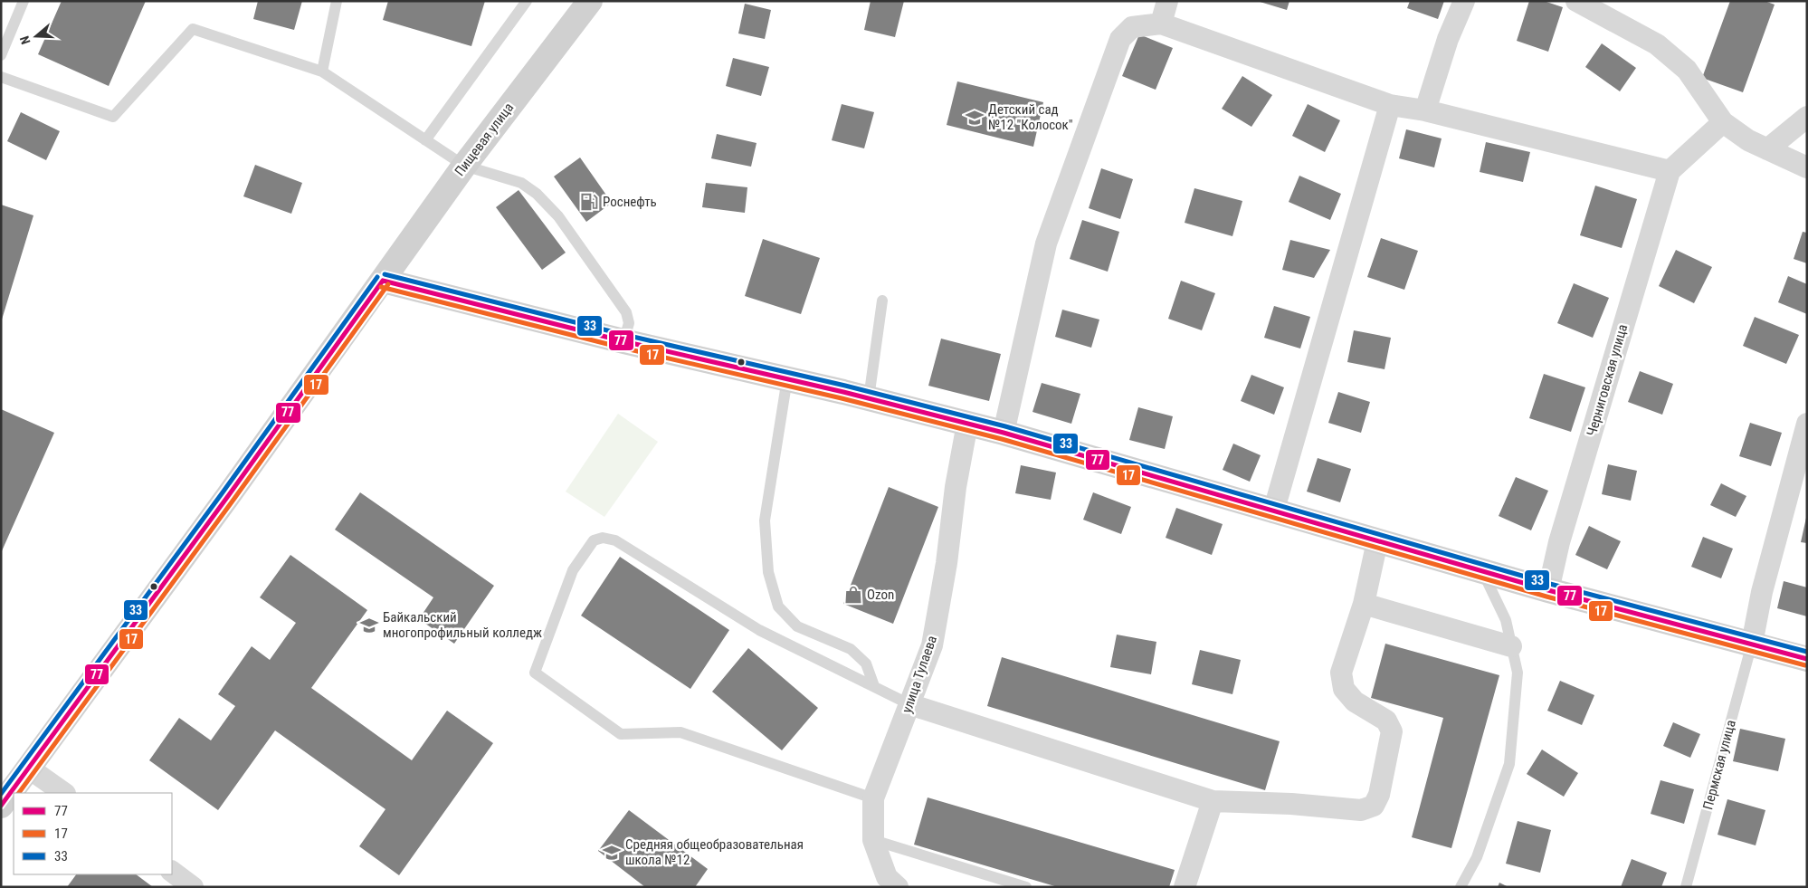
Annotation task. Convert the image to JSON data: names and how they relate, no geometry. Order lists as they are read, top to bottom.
{
  "streets": {
    "main road": ["Пищевая улица"],
    "street": ["Черниговская улица", "улица Тулаева"],
    "lane": ["Пермская улица"]
  },
  "places": {
    "school or university": ["Детский сад №12 \"Колосок\"", "Байкальский многопрофильный колледж", "Средняя общеобразовательная школа №12"],
    "fuel station": ["Роснефть"],
    "shop": ["Ozon"]
  },
  "lines": ["transit line 33", "transit line 77", "transit line 17"],
  "legend": ["77", "17", "33"],
  "north": "left"
}
